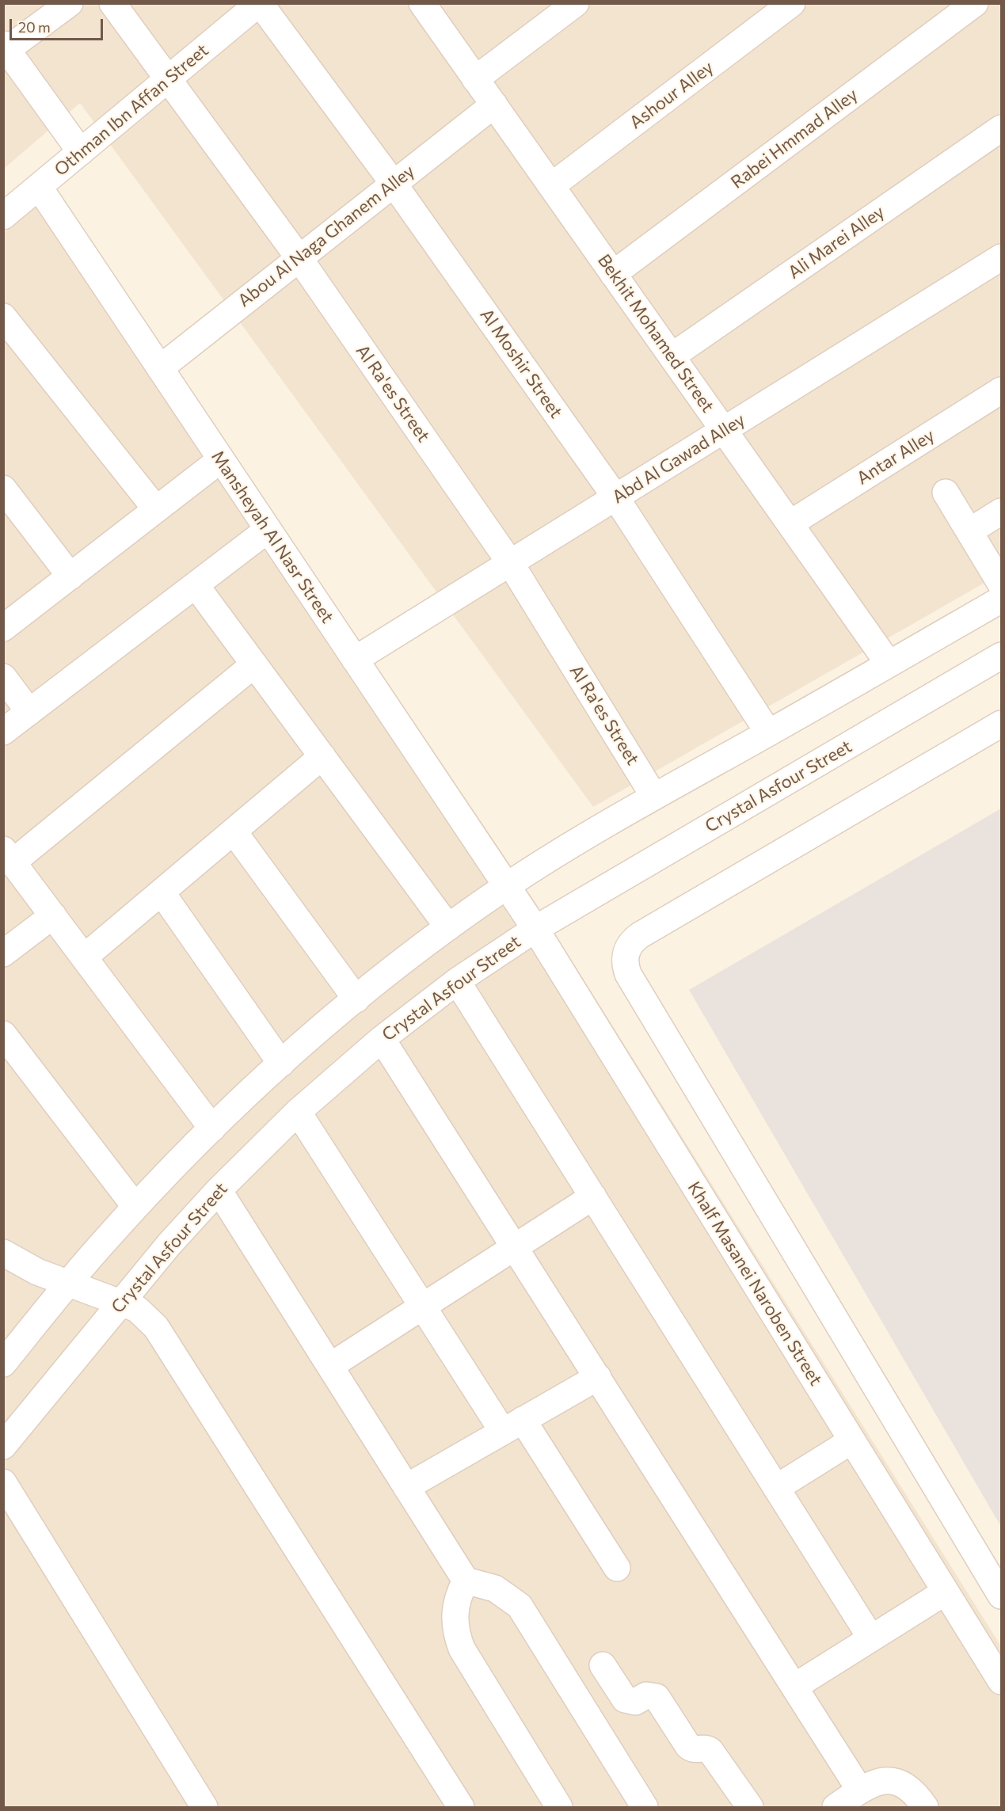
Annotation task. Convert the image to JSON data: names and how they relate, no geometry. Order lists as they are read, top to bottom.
{
  "streets": {
    "street": [
      "Ashour Alley",
      "Othman Ibn Affan Street",
      "Rabei Hmmad Alley",
      "Abou Al Naga Ghanem Alley",
      "Ali Marei Alley",
      "Bekhit Mohamed Street",
      "Al Moshir Street",
      "Al Ra'es Street",
      "Antar Alley",
      "Abd Al Gawad Alley",
      "Mansheyah Al Nasr Street",
      "Crystal Asfour Street",
      "Khalf Masanei Naroben Street"
    ]
  },
  "crossings": [
    ["Ashour Alley", "Bekhit Mohamed Street"],
    ["Othman Ibn Affan Street", "Al Moshir Street"],
    ["Othman Ibn Affan Street", "Al Ra'es Street"],
    ["Othman Ibn Affan Street", "Mansheyah Al Nasr Street"],
    ["Rabei Hmmad Alley", "Bekhit Mohamed Street"],
    ["Abou Al Naga Ghanem Alley", "Bekhit Mohamed Street"],
    ["Abou Al Naga Ghanem Alley", "Al Moshir Street"],
    ["Abou Al Naga Ghanem Alley", "Al Ra'es Street"],
    ["Abou Al Naga Ghanem Alley", "Mansheyah Al Nasr Street"],
    ["Ali Marei Alley", "Bekhit Mohamed Street"],
    ["Bekhit Mohamed Street", "Antar Alley"],
    ["Bekhit Mohamed Street", "Abd Al Gawad Alley"],
    ["Al Moshir Street", "Abd Al Gawad Alley"],
    ["Al Ra'es Street", "Abd Al Gawad Alley"],
    ["Abd Al Gawad Alley", "Mansheyah Al Nasr Street"],
    ["Mansheyah Al Nasr Street", "Khalf Masanei Naroben Street"],
    ["Crystal Asfour Street", "Khalf Masanei Naroben Street"]
  ],
  "scale_bar": "20 m"
}
